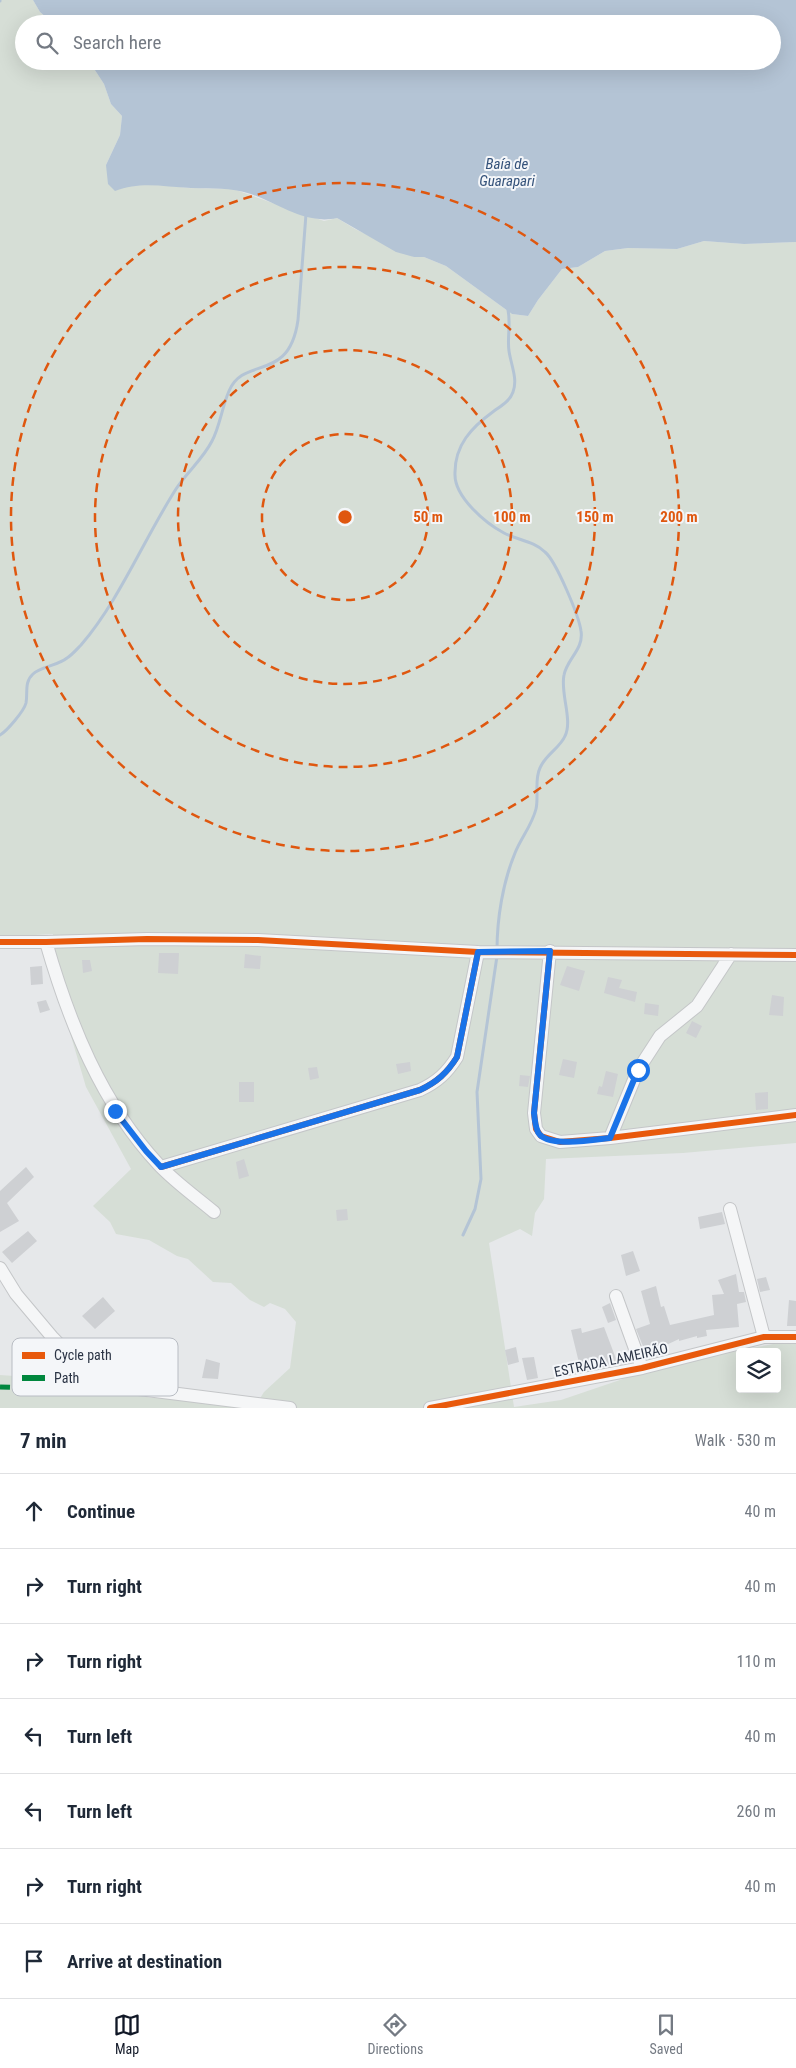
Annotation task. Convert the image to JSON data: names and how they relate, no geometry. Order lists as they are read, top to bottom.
{
  "streets": {
    "street": ["ESTRADA LAMEIRÃO"]
  },
  "water": ["Baía de Guarapari"],
  "legend": ["Cycle path", "Path"],
  "page": {
    "search": "Search here",
    "heading": ["7 min", "Walk · 530 m"],
    "list": [
      ["Continue", "40 m"],
      ["Turn right", "40 m"],
      ["Turn right", "110 m"],
      ["Turn left", "40 m"],
      ["Turn left", "260 m"],
      ["Turn right", "40 m"],
      "Arrive at destination"
    ],
    "nav": ["Map", "Directions", "Saved"]
  },
  "rings": [
    "50 m",
    "100 m",
    "150 m",
    "200 m"
  ]
}
